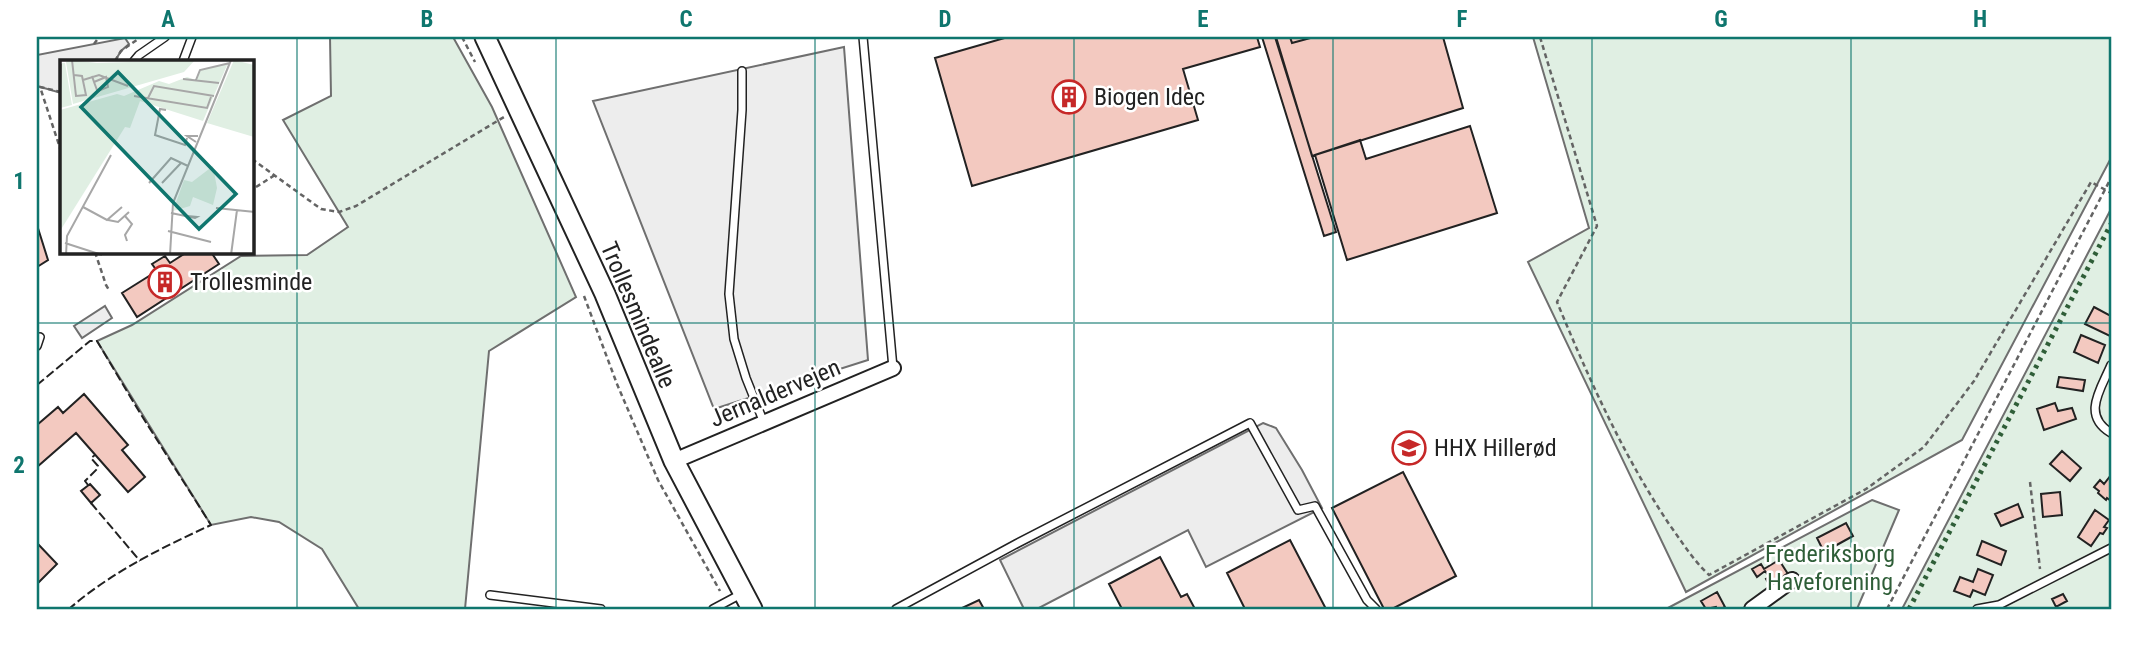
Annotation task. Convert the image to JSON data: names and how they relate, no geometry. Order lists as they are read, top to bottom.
{
  "streets": {
    "street": ["Trollesmindealle", "Jernaldervejen"]
  },
  "crossings": [
    ["Trollesmindealle", "Jernaldervejen"]
  ],
  "parks": ["Frederiksborg Haveforening"],
  "places": {
    "building": ["Biogen Idec", "Trollesminde"],
    "school or university": ["HHX Hillerød"]
  },
  "grid": {
    "columns": [
      "A",
      "B",
      "C",
      "D",
      "E",
      "F",
      "G",
      "H"
    ],
    "rows": ["1", "2"]
  }
}
